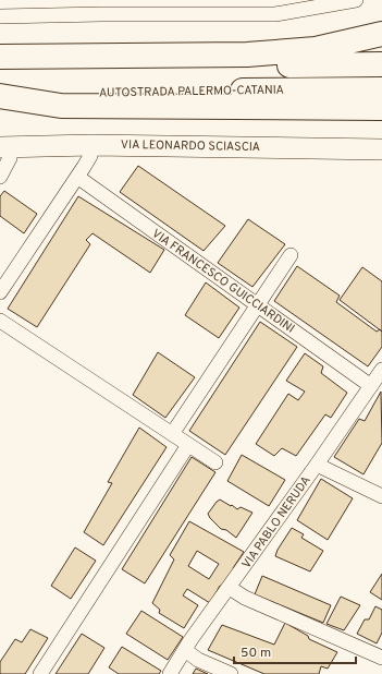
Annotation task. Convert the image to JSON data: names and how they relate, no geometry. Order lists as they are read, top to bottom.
{
  "streets": {
    "highway": ["AUTOSTRADA PALERMO-CATANIA"],
    "street": ["VIA LEONARDO SCIASCIA", "VIA FRANCESCO GUICCIARDINI", "VIA PABLO NERUDA"]
  },
  "crossings": [
    ["VIA FRANCESCO GUICCIARDINI", "VIA PABLO NERUDA"]
  ],
  "scale_bar": "50 m"
}
